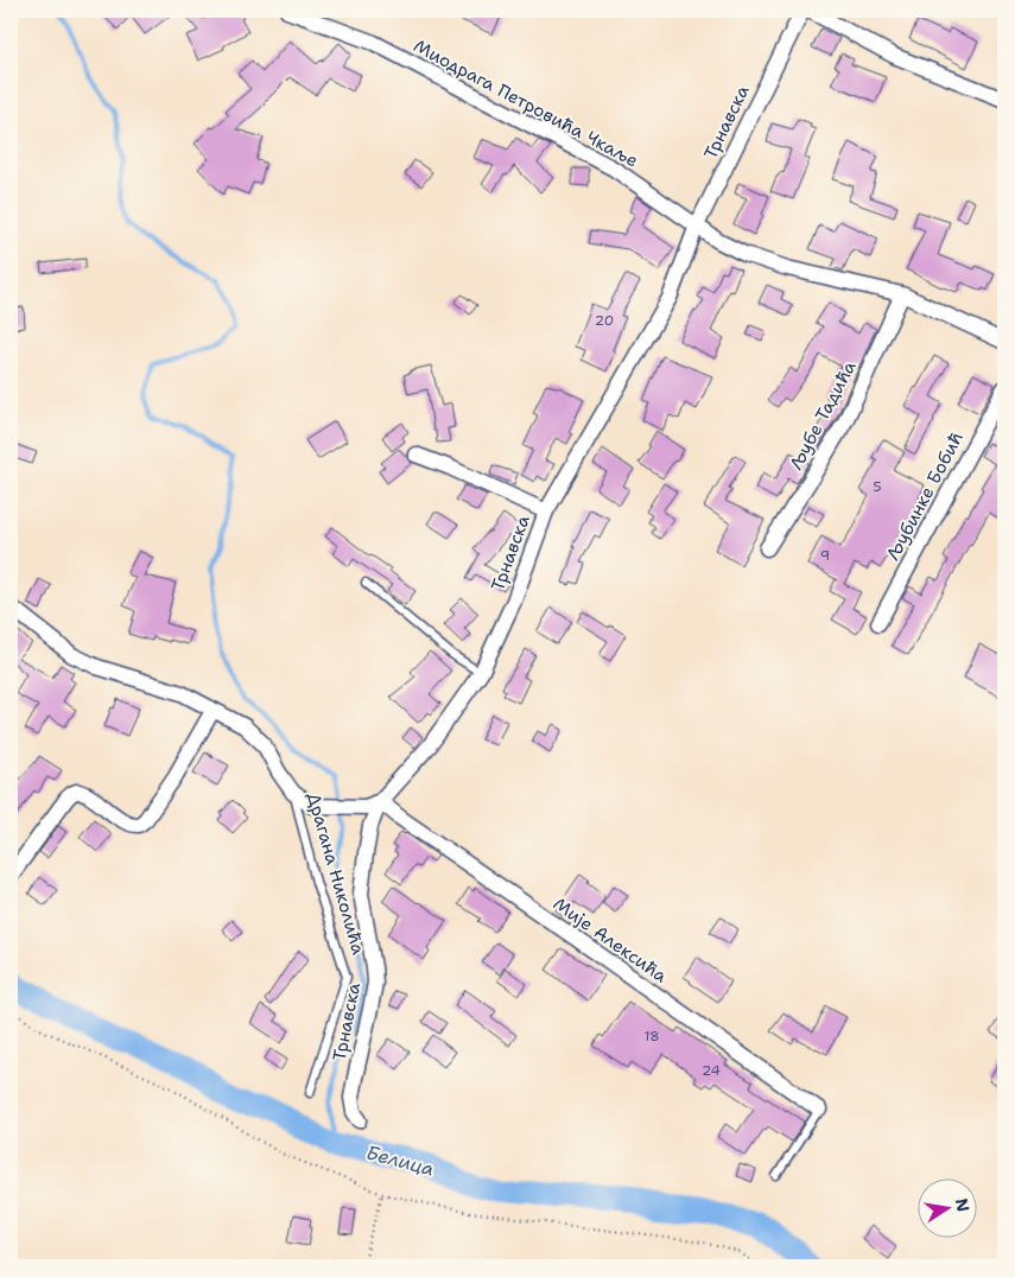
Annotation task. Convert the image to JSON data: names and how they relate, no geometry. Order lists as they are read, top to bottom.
{
  "streets": {
    "street": [
      "Миодрага Петровића Чкаље",
      "Трнавска",
      "Љубе Тадића",
      "Љубинке Бобић",
      "Драгана Николића",
      "Мије Алексића"
    ]
  },
  "crossings": [
    ["Миодрага Петровића Чкаље", "Трнавска"],
    ["Миодрага Петровића Чкаље", "Љубе Тадића"],
    ["Трнавска", "Мије Алексића"]
  ],
  "water": ["Белица"],
  "house_numbers": [
    "20",
    "5",
    "9",
    "18",
    "24"
  ],
  "north": "right"
}
